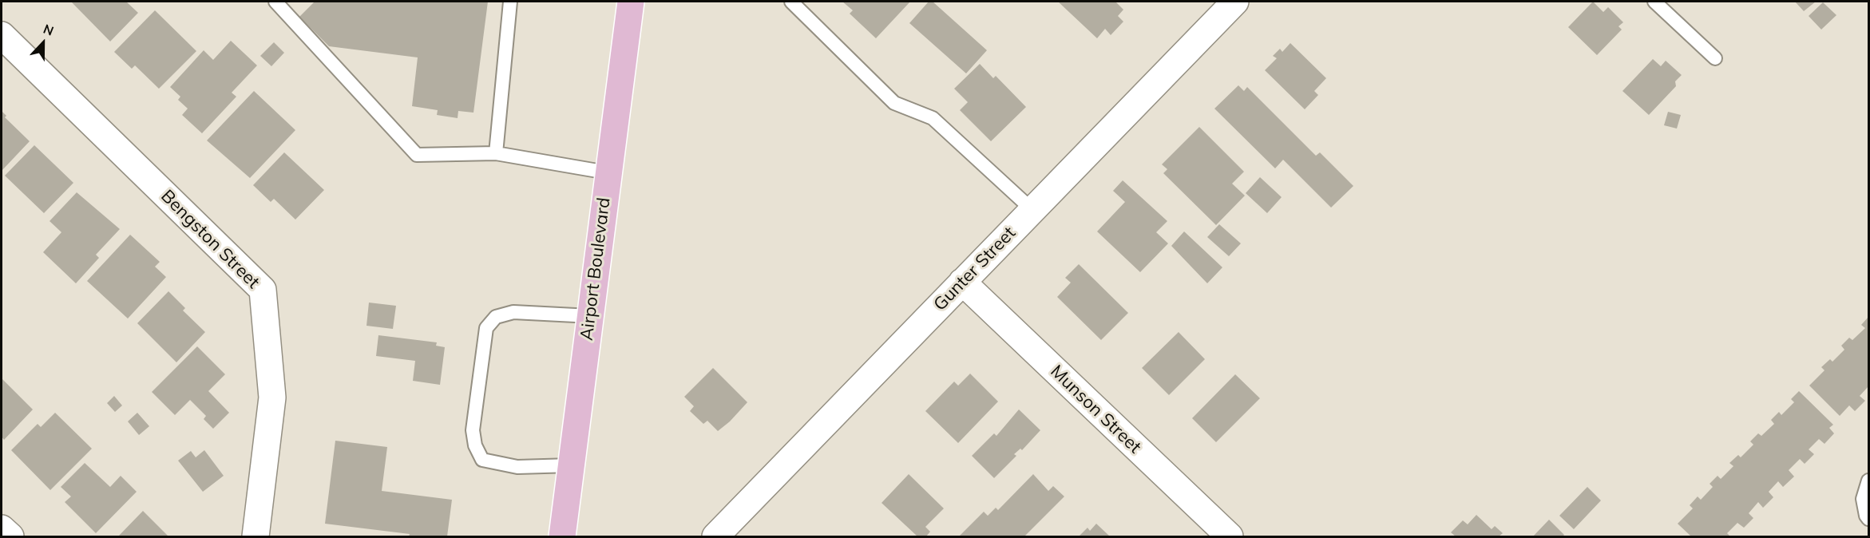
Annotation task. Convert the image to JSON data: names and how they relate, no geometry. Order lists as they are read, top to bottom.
{
  "streets": {
    "main road": ["Airport Boulevard"],
    "street": ["Bengston Street", "Gunter Street", "Munson Street"]
  },
  "crossings": [
    ["Gunter Street", "Munson Street"]
  ],
  "north": "top"
}
